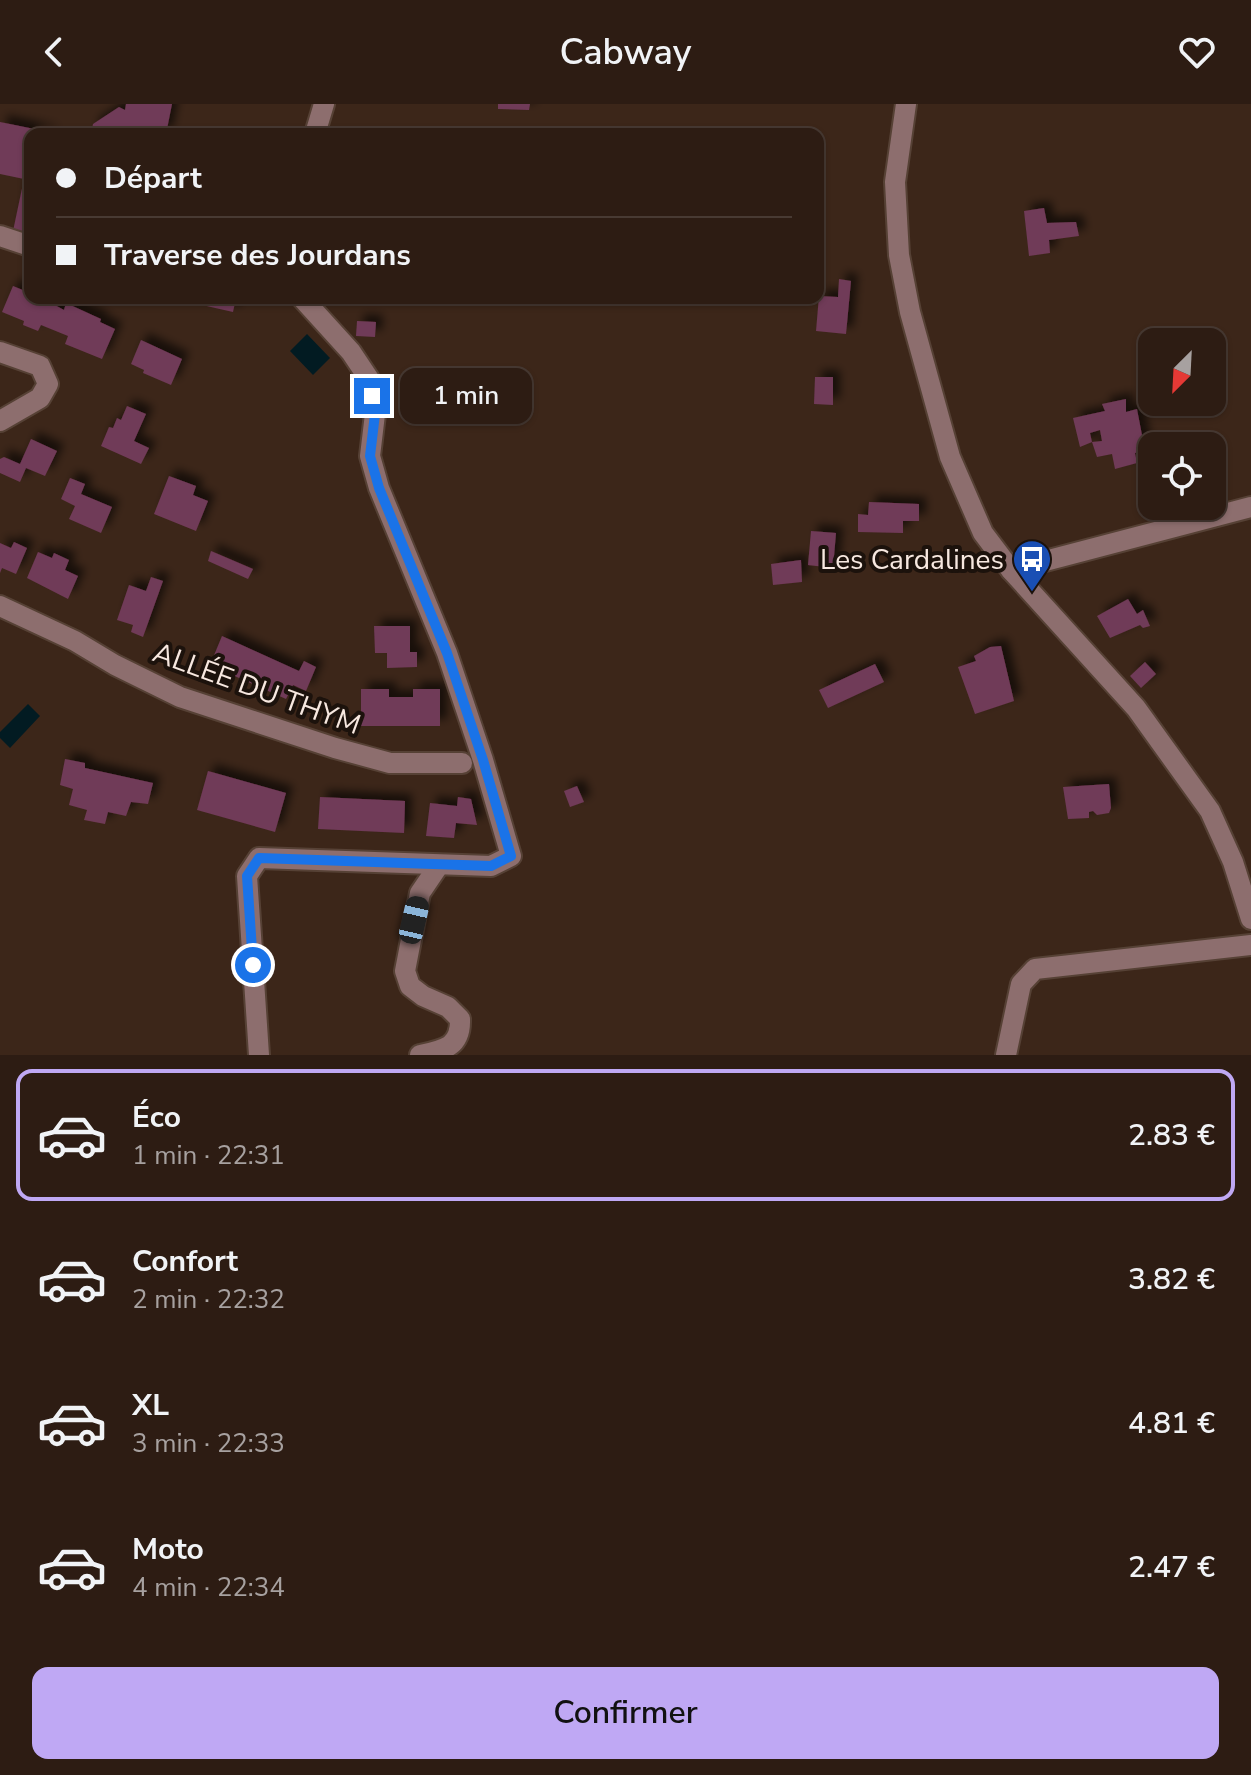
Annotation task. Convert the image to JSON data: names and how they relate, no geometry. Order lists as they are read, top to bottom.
{
  "streets": {
    "street": ["ALLÉE DU THYM"]
  },
  "places": {
    "bus stop": ["Les Cardalines"]
  },
  "north": "bottom left",
  "page": {
    "header": "Cabway",
    "banner": ["Départ", "Traverse des Jourdans"],
    "bubble": "1 min",
    "list": [
      {
        "name": "Éco",
        "note": "1 min · 22:31",
        "value": "2.83 €"
      },
      {
        "name": "Confort",
        "note": "2 min · 22:32",
        "value": "3.82 €"
      },
      {
        "name": "XL",
        "note": "3 min · 22:33",
        "value": "4.81 €"
      },
      {
        "name": "Moto",
        "note": "4 min · 22:34",
        "value": "2.47 €"
      }
    ],
    "buttons": "Confirmer"
  }
}
